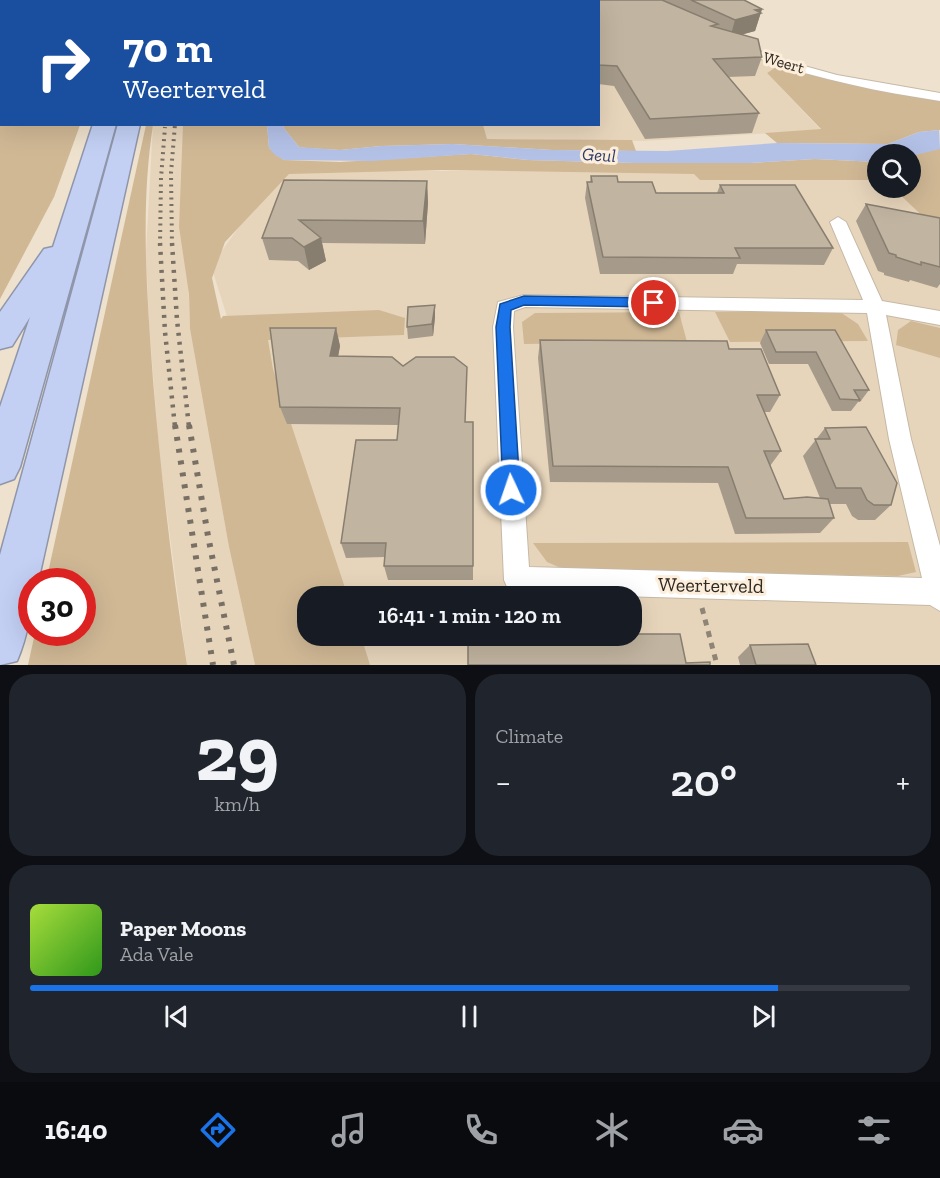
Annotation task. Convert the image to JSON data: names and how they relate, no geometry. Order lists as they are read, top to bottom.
{
  "streets": {
    "street": ["Weert", "Weerterveld"]
  },
  "water": ["Geul"],
  "page": {
    "turn": ["70 m", "Weerterveld"],
    "limit": "30",
    "trip": "16:41 · 1 min · 120 m",
    "tile": [
      ["29", "km/h"],
      "Climate"
    ],
    "heat": ["−", "20°", "+"],
    "song": ["Paper Moons", "Ada Vale"],
    "tabs": "16:40"
  }
}
